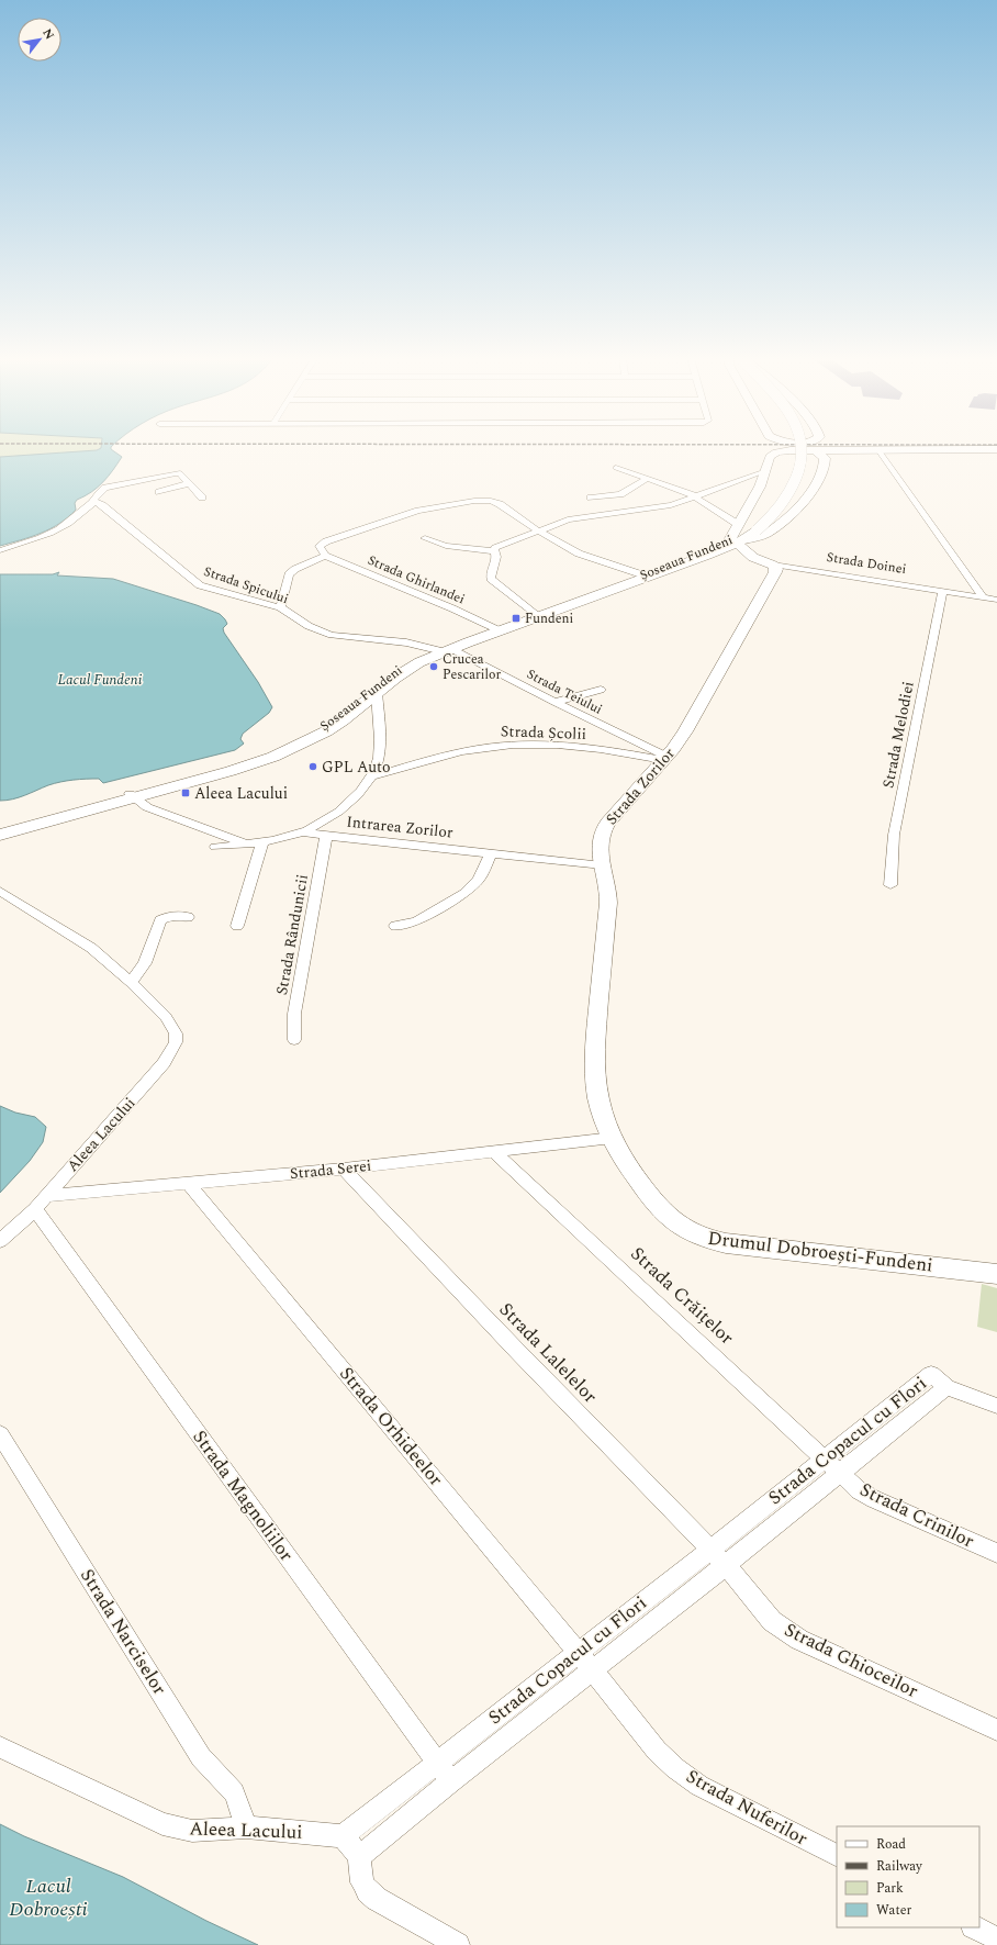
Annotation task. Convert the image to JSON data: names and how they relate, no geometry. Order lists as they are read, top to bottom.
{
  "streets": {
    "street": [
      "Șoseaua Fundeni",
      "Strada Doinei",
      "Strada Ghirlandei",
      "Strada Spicului",
      "Strada Teiului",
      "Strada Școlii",
      "Strada Melodiei",
      "Strada Zorilor",
      "Intrarea Zorilor",
      "Strada Rândunicii",
      "Aleea Lacului",
      "Strada Serei",
      "Drumul Dobroești-Fundeni",
      "Strada Crăițelor",
      "Strada Lalelelor",
      "Strada Orhideelor",
      "Strada Copacul cu Flori",
      "Strada Magnoliilor",
      "Strada Crinilor",
      "Strada Narciselor",
      "Strada Ghioceilor",
      "Strada Nuferilor"
    ]
  },
  "crossings": [
    ["Șoseaua Fundeni", "Strada Doinei"],
    ["Șoseaua Fundeni", "Strada Ghirlandei"],
    ["Șoseaua Fundeni", "Strada Spicului"],
    ["Șoseaua Fundeni", "Strada Teiului"],
    ["Strada Doinei", "Strada Melodiei"],
    ["Strada Doinei", "Strada Zorilor"],
    ["Strada Spicului", "Strada Teiului"],
    ["Strada Teiului", "Strada Școlii"],
    ["Strada Teiului", "Strada Zorilor"],
    ["Strada Școlii", "Strada Zorilor"],
    ["Strada Zorilor", "Intrarea Zorilor"],
    ["Strada Zorilor", "Strada Serei"],
    ["Strada Zorilor", "Drumul Dobroești-Fundeni"],
    ["Intrarea Zorilor", "Strada Rândunicii"],
    ["Aleea Lacului", "Strada Serei"],
    ["Aleea Lacului", "Strada Copacul cu Flori"],
    ["Aleea Lacului", "Strada Magnoliilor"],
    ["Aleea Lacului", "Strada Narciselor"],
    ["Strada Serei", "Drumul Dobroești-Fundeni"],
    ["Strada Serei", "Strada Crăițelor"],
    ["Strada Serei", "Strada Lalelelor"],
    ["Strada Serei", "Strada Orhideelor"],
    ["Strada Serei", "Strada Magnoliilor"],
    ["Strada Crăițelor", "Strada Copacul cu Flori"],
    ["Strada Crăițelor", "Strada Crinilor"],
    ["Strada Lalelelor", "Strada Copacul cu Flori"],
    ["Strada Lalelelor", "Strada Ghioceilor"],
    ["Strada Orhideelor", "Strada Copacul cu Flori"],
    ["Strada Orhideelor", "Strada Nuferilor"],
    ["Strada Copacul cu Flori", "Strada Magnoliilor"],
    ["Strada Copacul cu Flori", "Strada Crinilor"],
    ["Strada Copacul cu Flori", "Strada Ghioceilor"],
    ["Strada Copacul cu Flori", "Strada Nuferilor"]
  ],
  "water": ["Lacul Fundeni", "Lacul Dobroești"],
  "places": {
    "transit": ["Fundeni", "Aleea Lacului"],
    "other": ["Crucea Pescarilor", "GPL Auto"]
  },
  "legend": [
    "Road",
    "Railway",
    "Park",
    "Water"
  ],
  "north": "top right"
}
